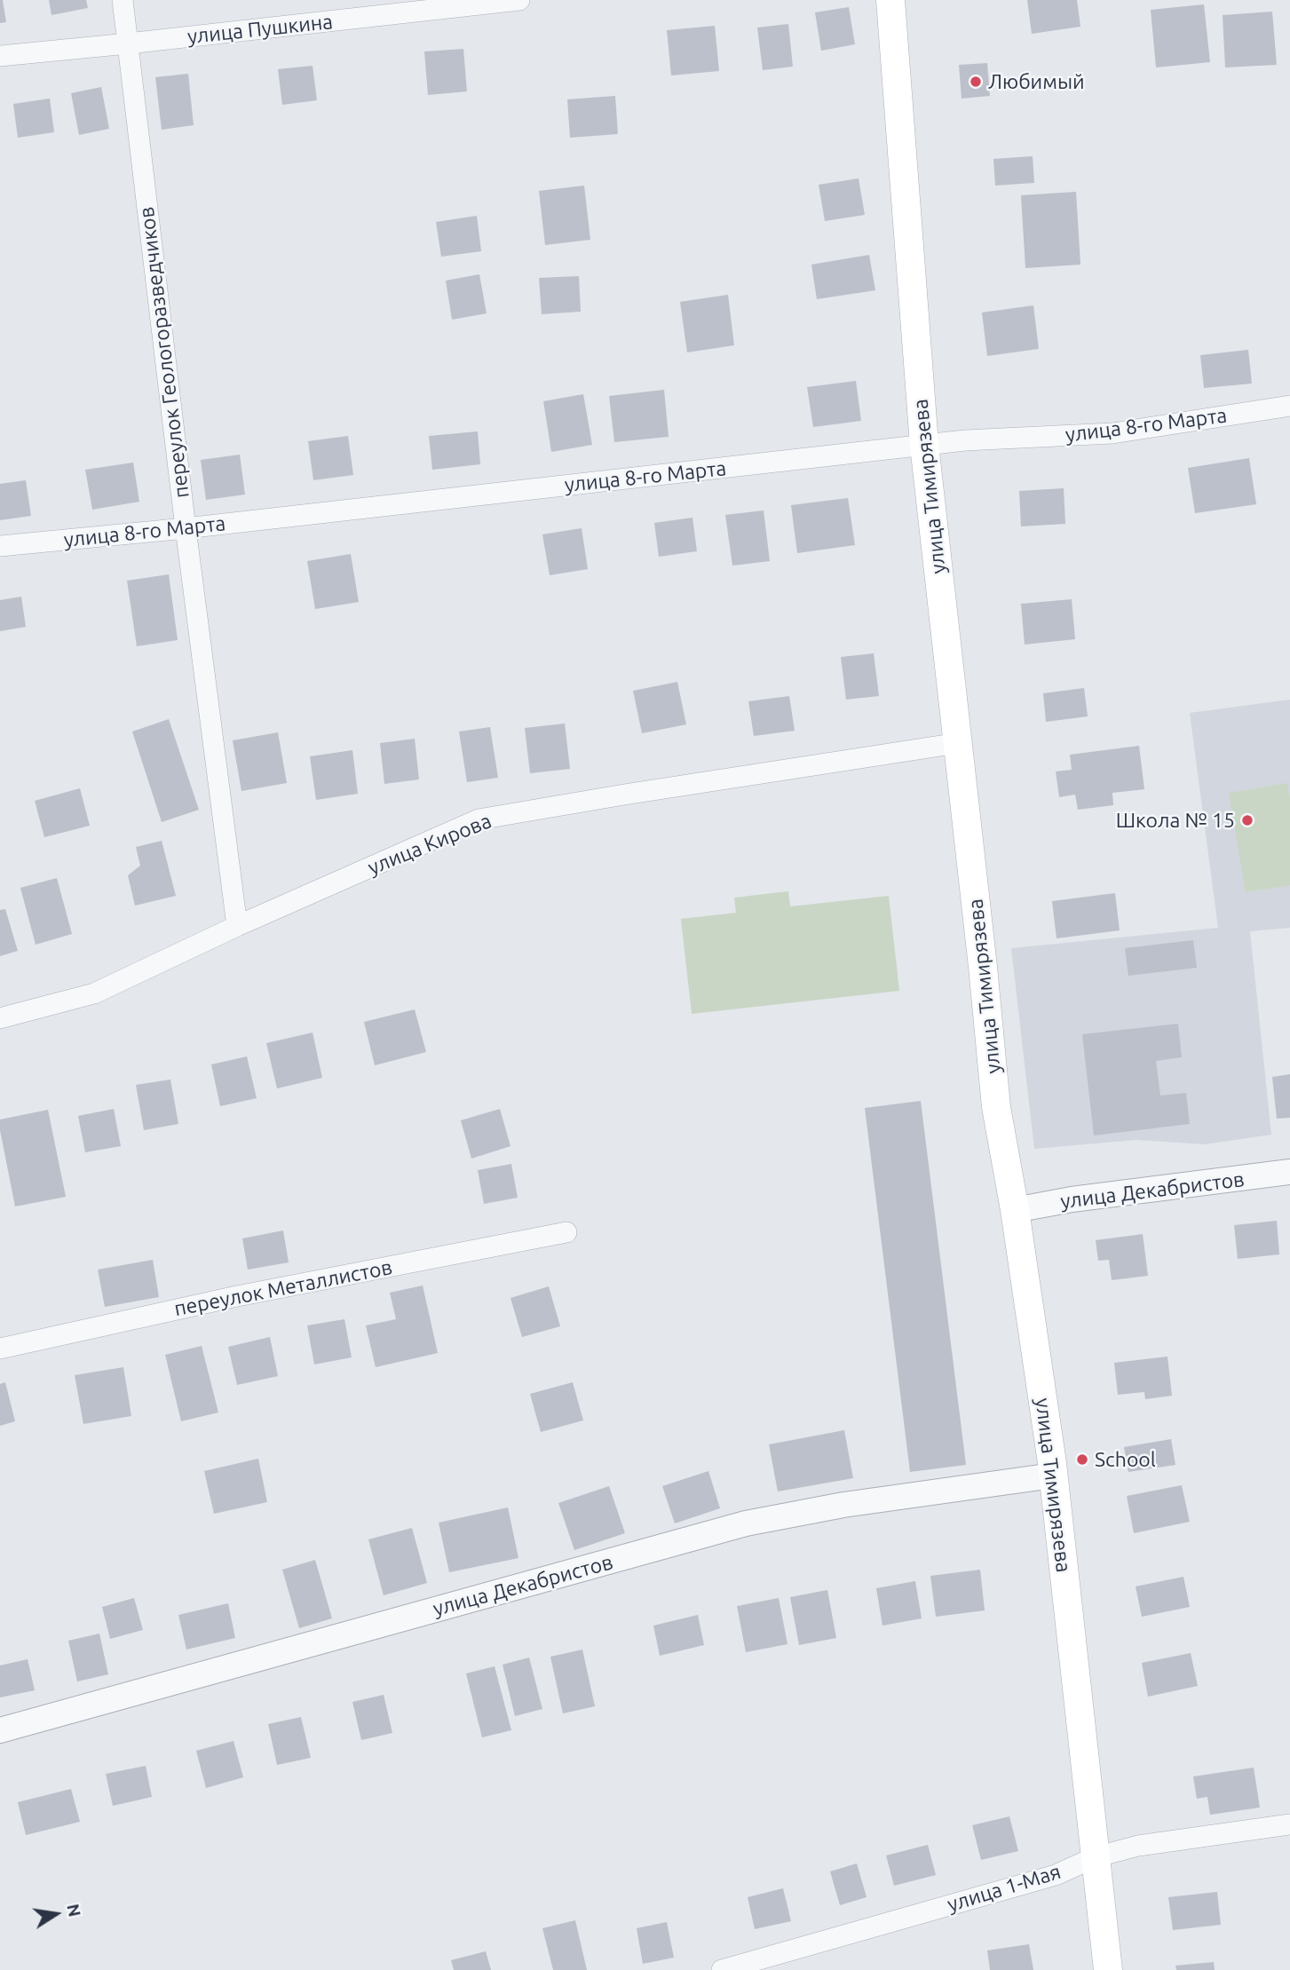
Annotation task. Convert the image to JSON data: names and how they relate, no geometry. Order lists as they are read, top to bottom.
{
  "streets": {
    "main road": ["улица Тимирязева"],
    "street": [
      "улица Пушкина",
      "переулок Геологоразведчиков",
      "улица 8-го Марта",
      "улица Кирова",
      "улица Декабристов",
      "переулок Металлистов",
      "улица 1-Мая"
    ]
  },
  "crossings": [
    ["улица Пушкина", "переулок Геологоразведчиков"],
    ["переулок Геологоразведчиков", "улица 8-го Марта"],
    ["переулок Геологоразведчиков", "улица Кирова"],
    ["улица 8-го Марта", "улица Тимирязева"],
    ["улица Тимирязева", "улица Кирова"],
    ["улица Тимирязева", "улица Декабристов"],
    ["улица Тимирязева", "улица 1-Мая"]
  ],
  "places": ["Любимый", "Школа № 15", "School"],
  "north": "right"
}
